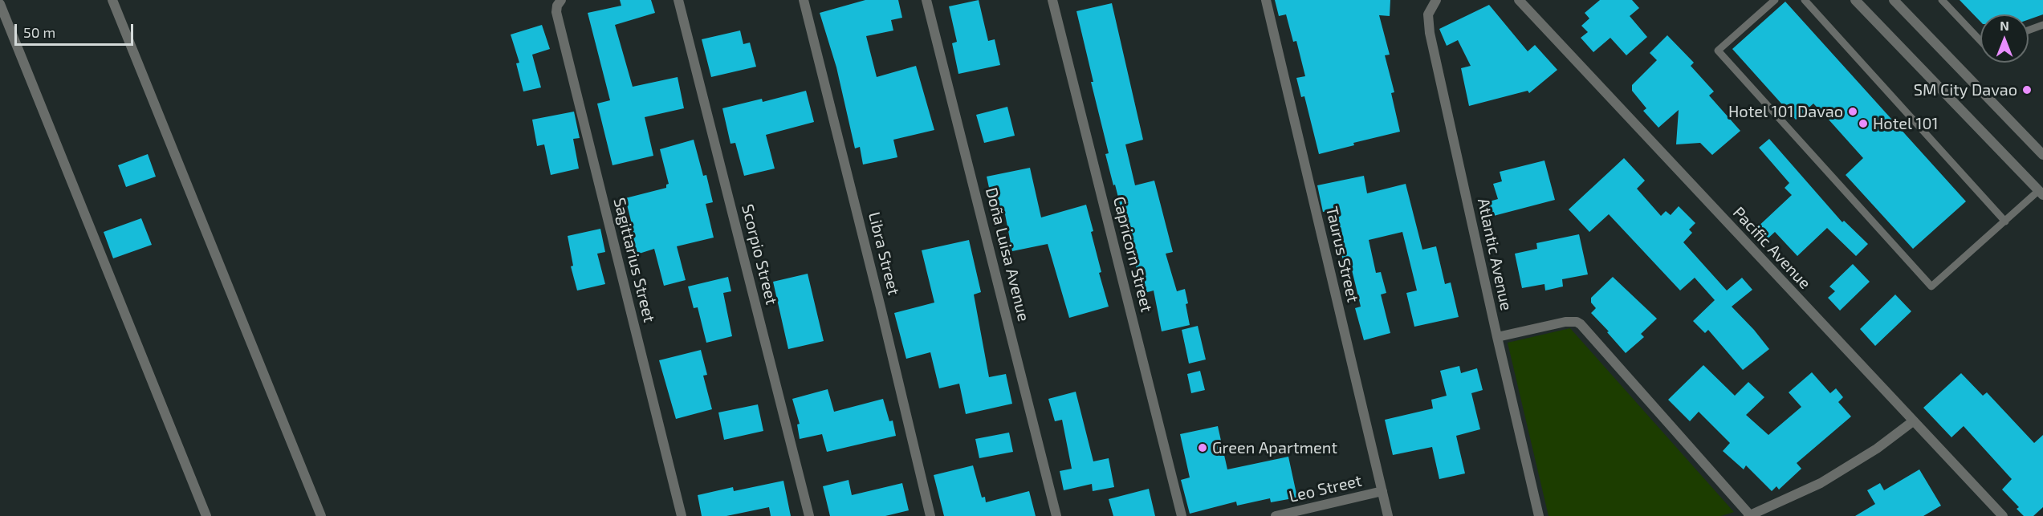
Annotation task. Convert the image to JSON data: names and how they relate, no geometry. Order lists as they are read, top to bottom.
{
  "streets": {
    "street": [
      "Pacific Avenue",
      "Libra Street",
      "Scorpio Street",
      "Doña Luisa Avenue",
      "Capricorn Street",
      "Taurus Street",
      "Atlantic Avenue",
      "Sagittarius Street",
      "Leo Street"
    ]
  },
  "crossings": [
    ["Taurus Street", "Leo Street"]
  ],
  "places": [
    "SM City Davao",
    "Hotel 101 Davao",
    "Hotel 101",
    "Green Apartment"
  ],
  "scale_bar": "50 m",
  "north": "top"
}
